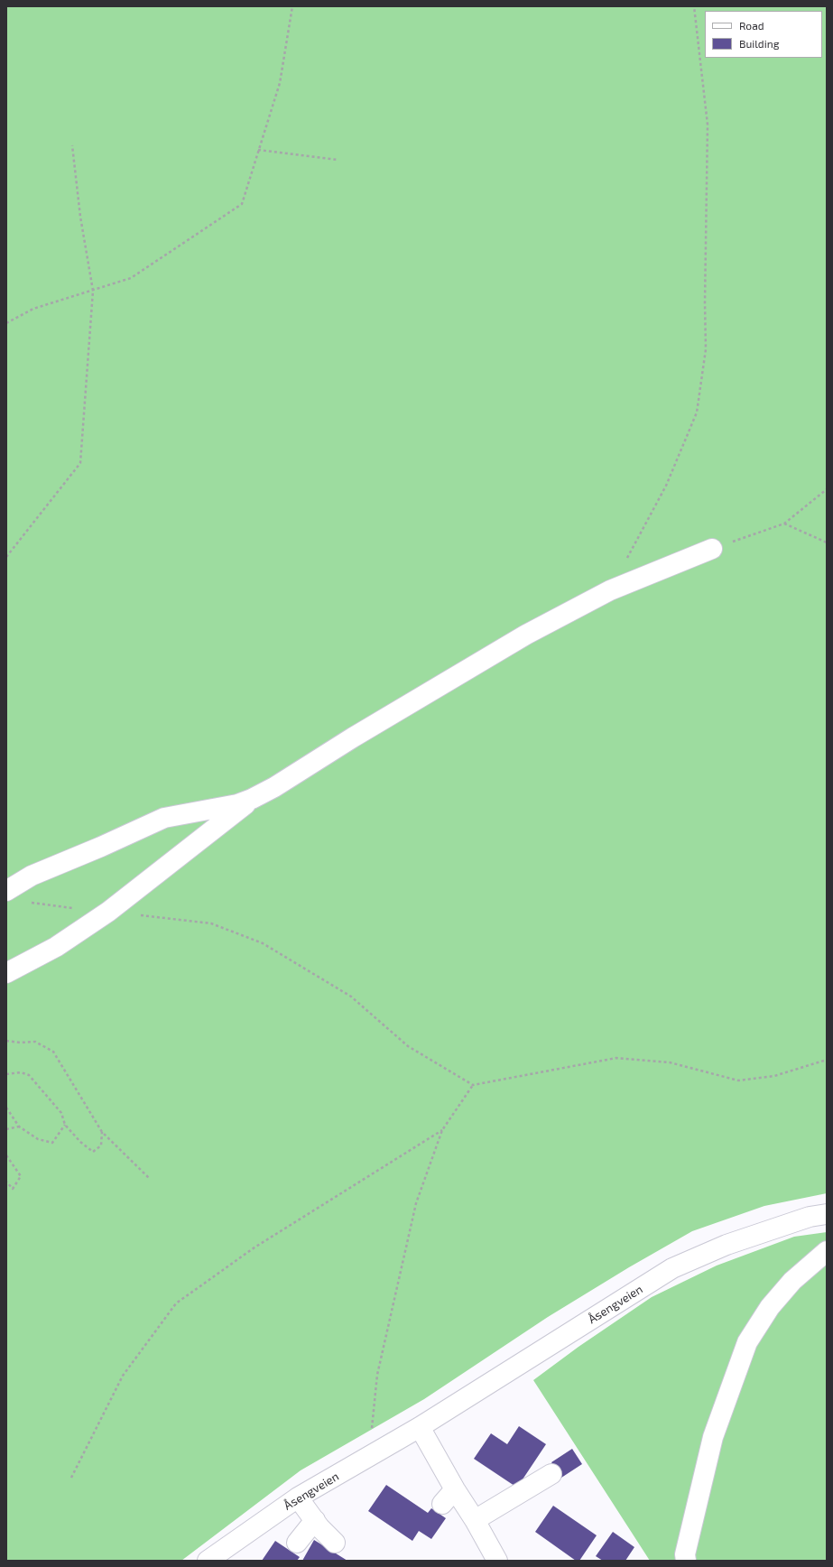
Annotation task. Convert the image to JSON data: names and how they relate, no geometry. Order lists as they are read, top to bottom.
{
  "streets": {
    "street": ["Åsengveien"]
  },
  "legend": ["Road", "Building"]
}
